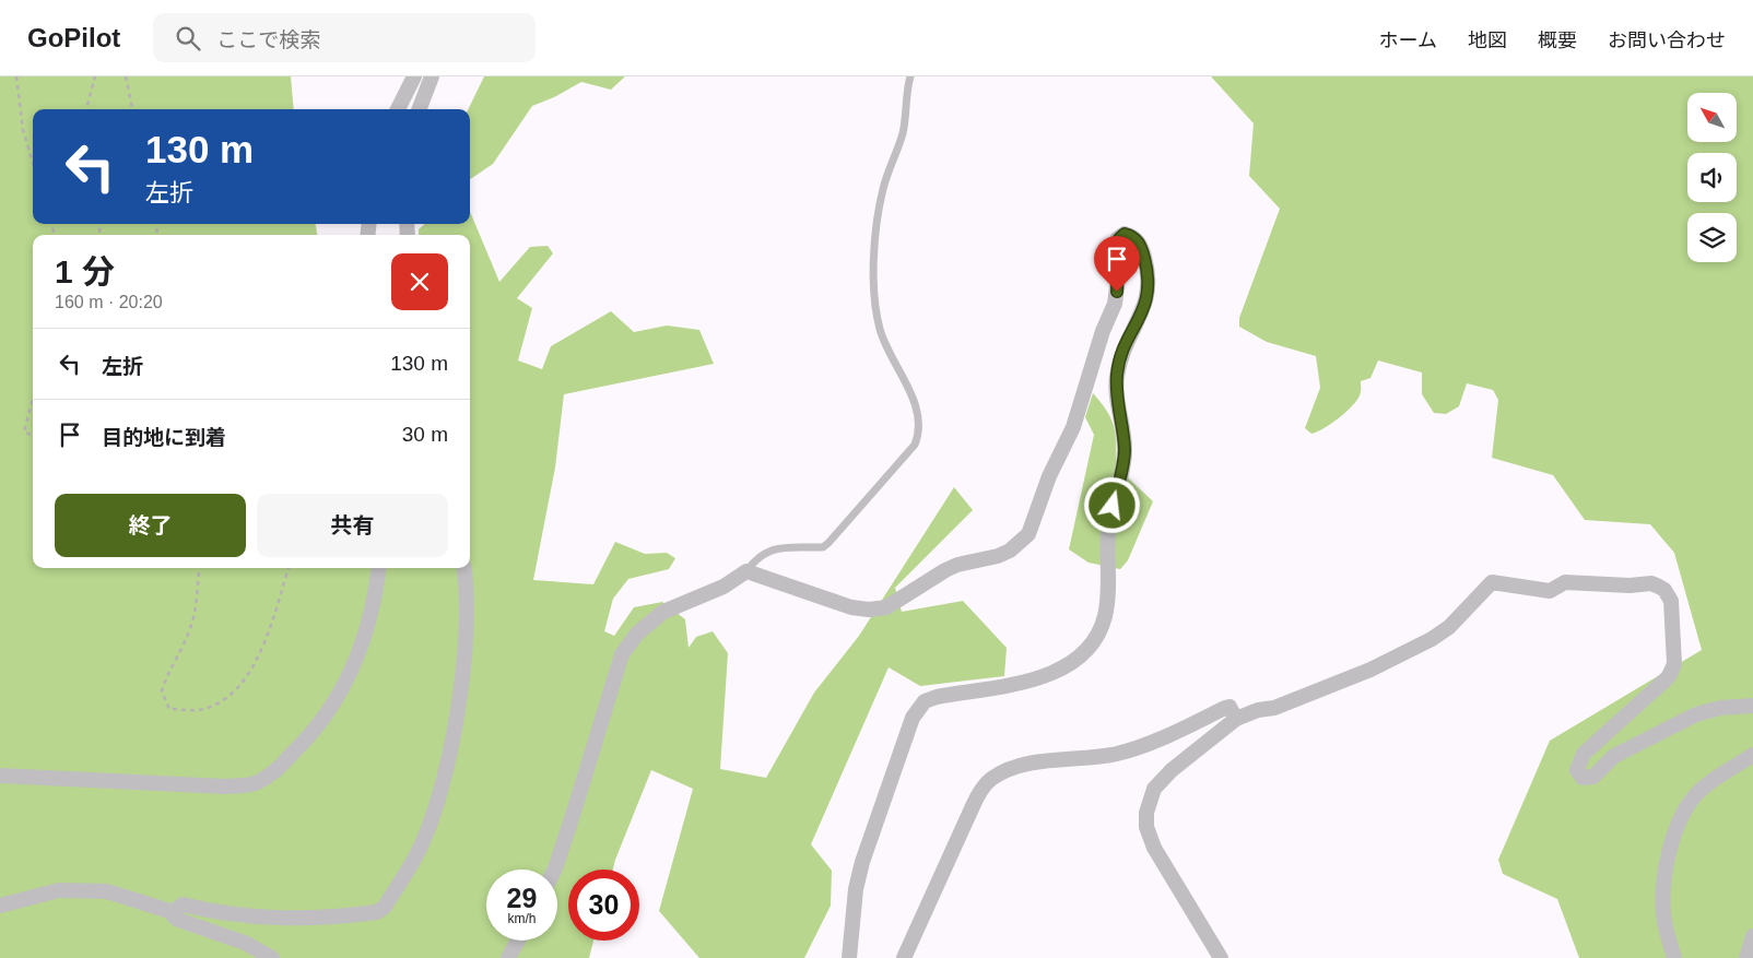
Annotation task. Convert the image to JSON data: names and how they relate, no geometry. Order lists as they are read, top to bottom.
{
  "north": "top left",
  "page": {
    "header": "GoPilot",
    "search": "ここで検索",
    "nav": [
      "ホーム",
      "地図",
      "概要",
      "お問い合わせ"
    ],
    "turn": ["130 m", "左折"],
    "heading": ["1 分", "160 m · 20:20"],
    "list": [
      {
        "name": "左折",
        "value": "130 m"
      },
      {
        "name": "目的地に到着",
        "value": "30 m"
      }
    ],
    "buttons": ["終了", "共有"],
    "speed": "29 km/h",
    "limit": "30"
  }
}
